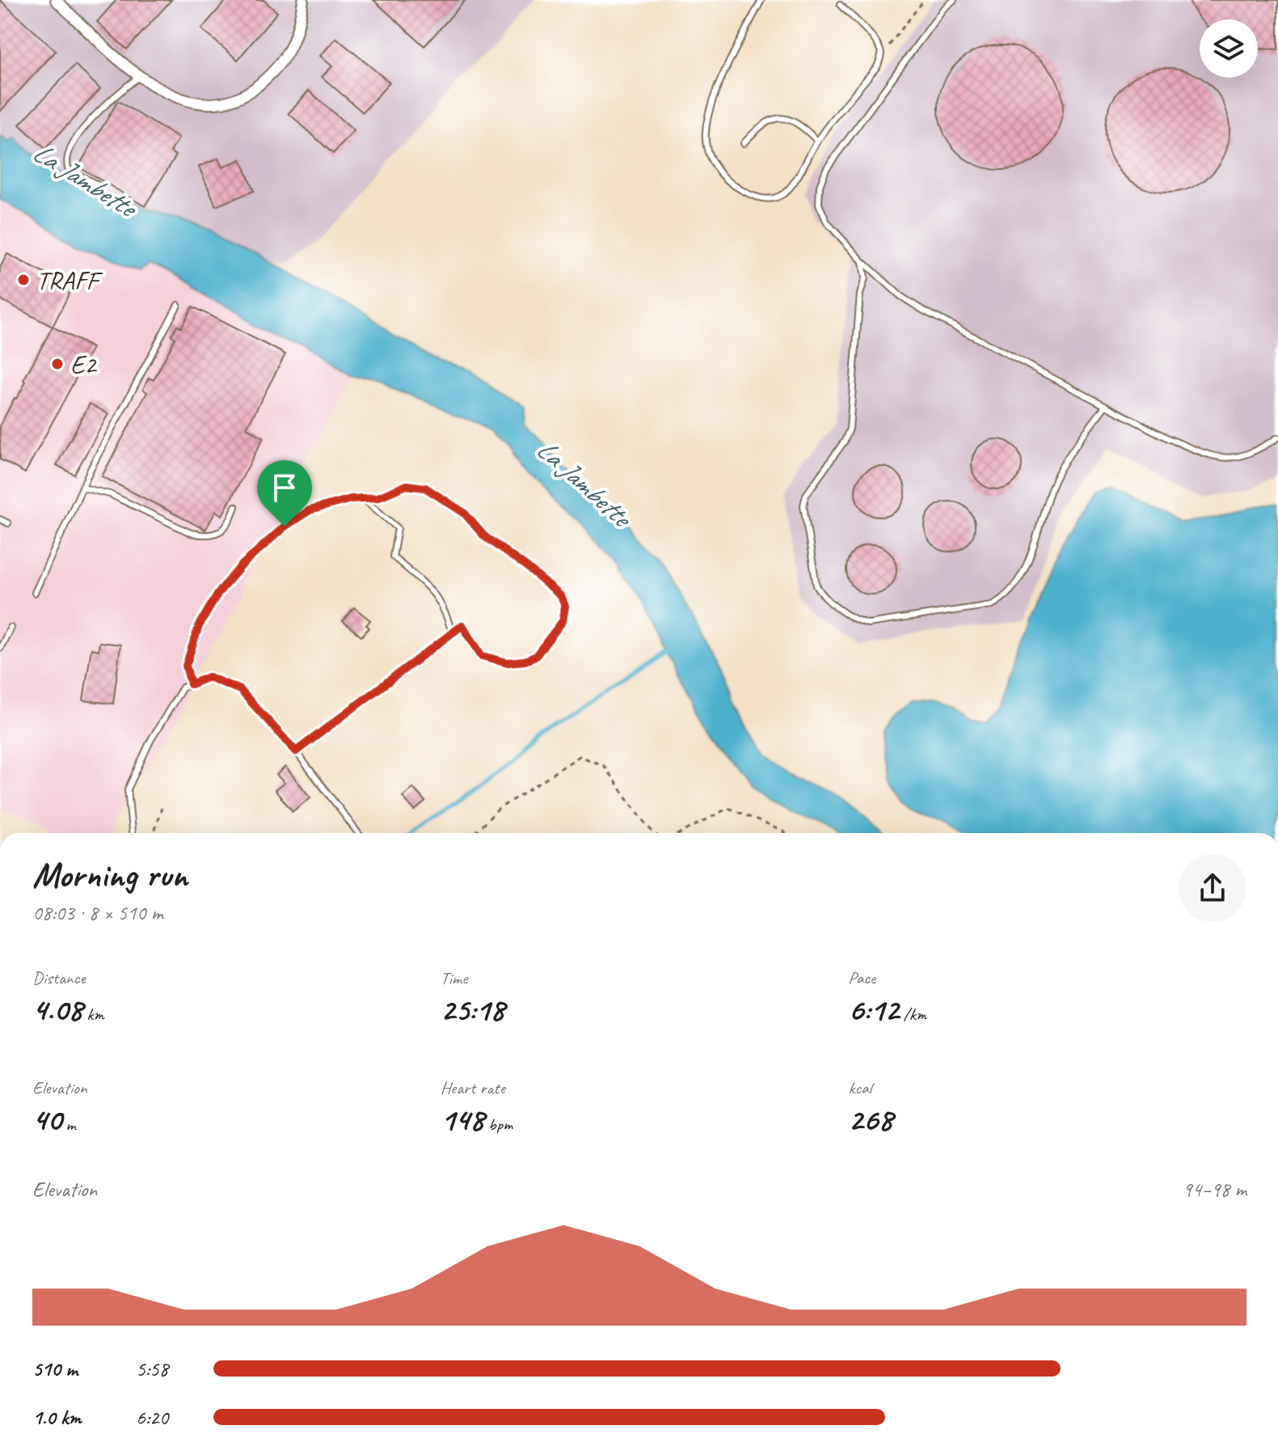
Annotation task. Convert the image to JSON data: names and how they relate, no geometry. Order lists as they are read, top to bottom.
{
  "water": ["La Jambette"],
  "places": ["TRAFF", "E2"],
  "page": {
    "heading": ["Morning run", "08:03 · 8 × 510 m"],
    "stats": [
      ["Distance", "4.08 km"],
      ["Time", "25:18"],
      ["Pace", "6:12 /km"],
      ["Elevation", "40 m"],
      ["Heart rate", "148 bpm"],
      ["kcal", "268"]
    ],
    "chart": ["Elevation", "94–98 m"],
    "list": [
      {
        "name": "510 m",
        "note": "5:58"
      },
      {
        "name": "1.0 km",
        "note": "6:20"
      }
    ]
  }
}
